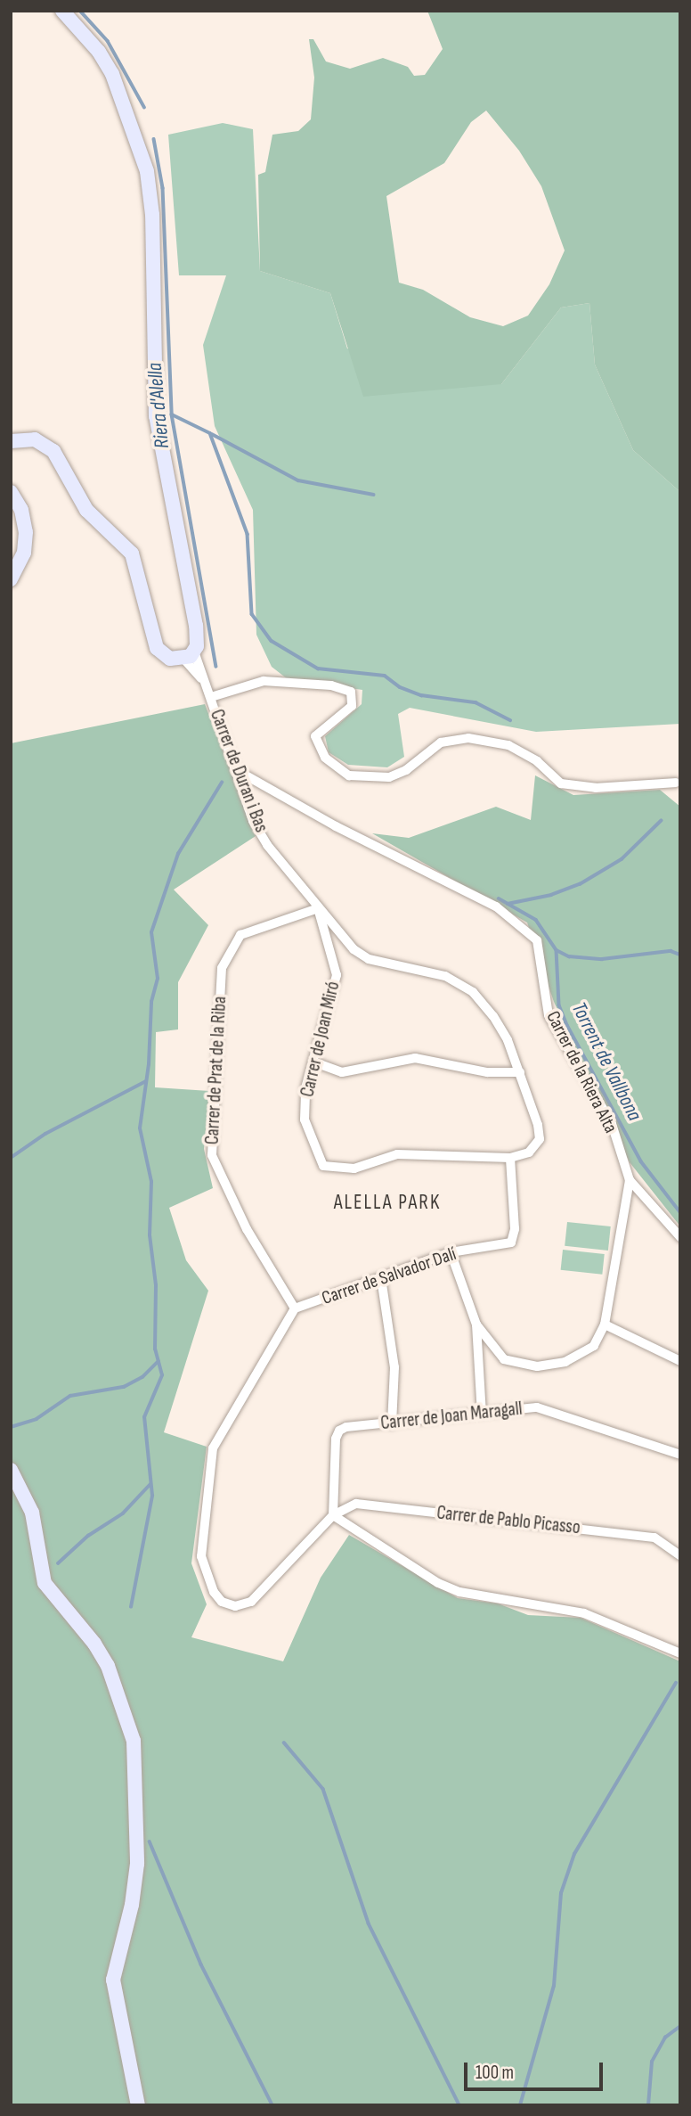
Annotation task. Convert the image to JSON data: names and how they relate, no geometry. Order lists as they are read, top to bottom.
{
  "streets": {
    "street": [
      "Carrer de Duran i Bas",
      "Carrer de Joan Miró",
      "Carrer de Prat de la Riba",
      "Carrer de la Riera Alta",
      "Carrer de Salvador Dalí",
      "Carrer de Joan Maragall",
      "Carrer de Pablo Picasso"
    ]
  },
  "crossings": [
    ["Carrer de Duran i Bas", "Carrer de Joan Miró"],
    ["Carrer de Duran i Bas", "Carrer de Prat de la Riba"],
    ["Carrer de Duran i Bas", "Carrer de la Riera Alta"],
    ["Carrer de Duran i Bas", "Carrer de Salvador Dalí"],
    ["Carrer de Joan Miró", "Carrer de Prat de la Riba"],
    ["Carrer de Joan Miró", "Carrer de Salvador Dalí"],
    ["Carrer de Prat de la Riba", "Carrer de Salvador Dalí"],
    ["Carrer de Joan Maragall", "Carrer de Pablo Picasso"]
  ],
  "districts": ["ALELLA PARK"],
  "water": ["Riera d'Alella", "Torrent de Vallbona"],
  "scale_bar": "100 m"
}
